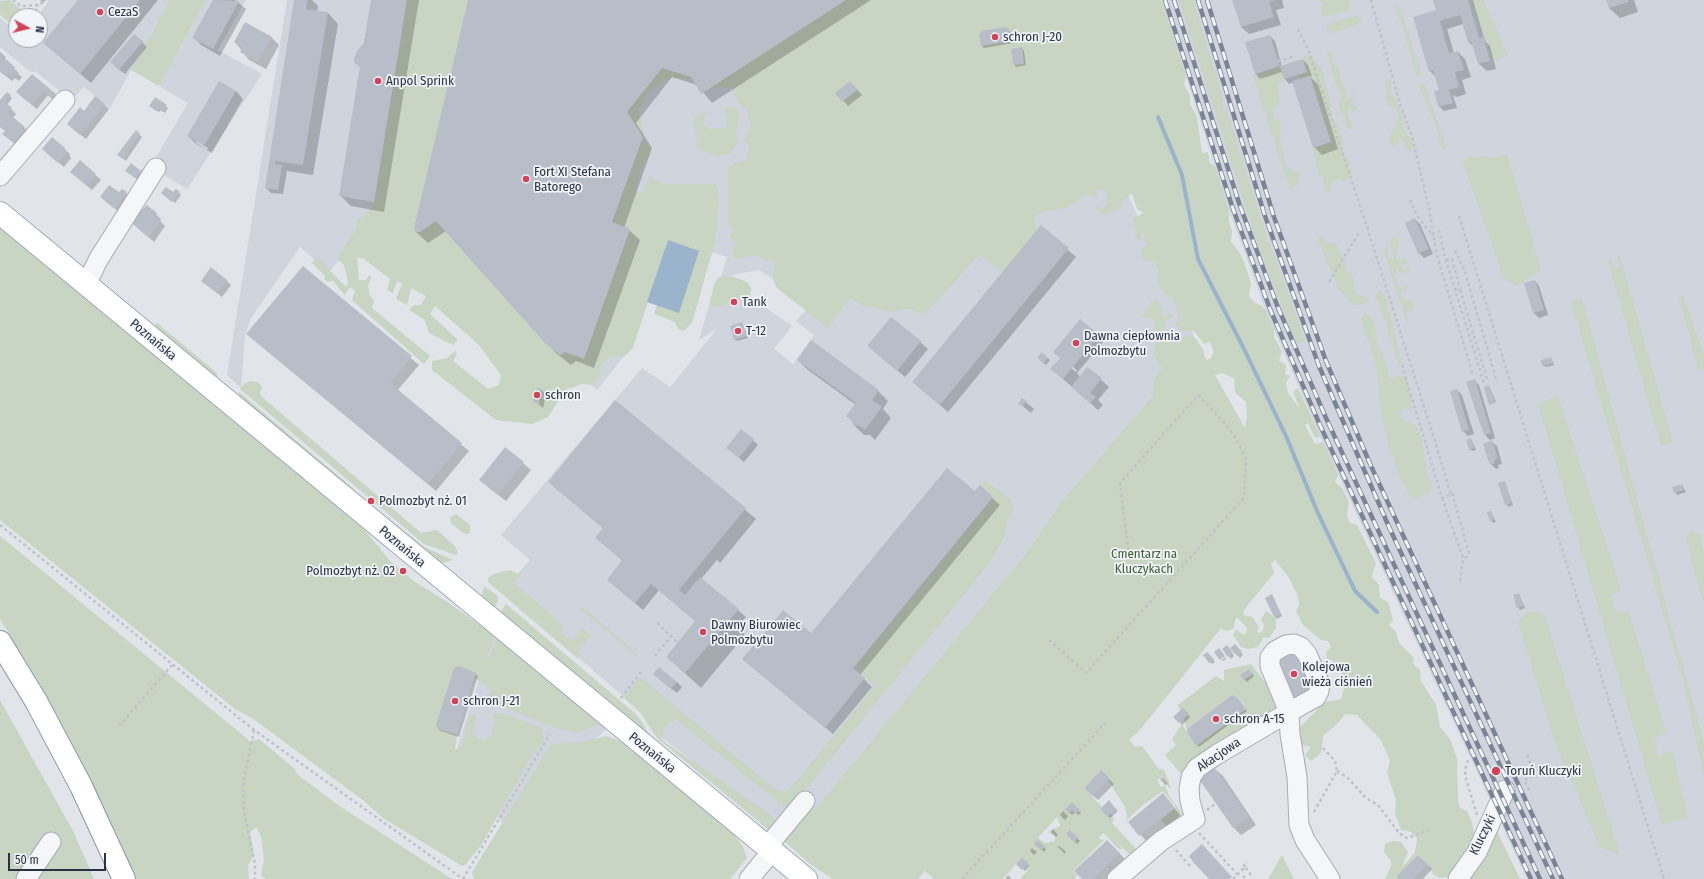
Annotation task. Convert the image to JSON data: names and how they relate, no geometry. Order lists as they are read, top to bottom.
{
  "streets": {
    "main road": ["Poznańska"],
    "street": ["Akacjowa", "Kluczyki"]
  },
  "parks": ["Cmentarz na Kluczykach"],
  "places": [
    "CezaS",
    "schron J-20",
    "Anpol Sprink",
    "Fort XI Stefana Batorego",
    "Tank",
    "T-12",
    "Dawna ciepłownia Polmozbytu",
    "schron",
    "Polmozbyt nż. 01",
    "Polmozbyt nż. 02",
    "Dawny Biurowiec Polmozbytu",
    "Kolejowa wieża ciśnień",
    "schron J-21",
    "schron A-15",
    "Toruń Kluczyki"
  ],
  "scale_bar": "50 m",
  "north": "right"
}
